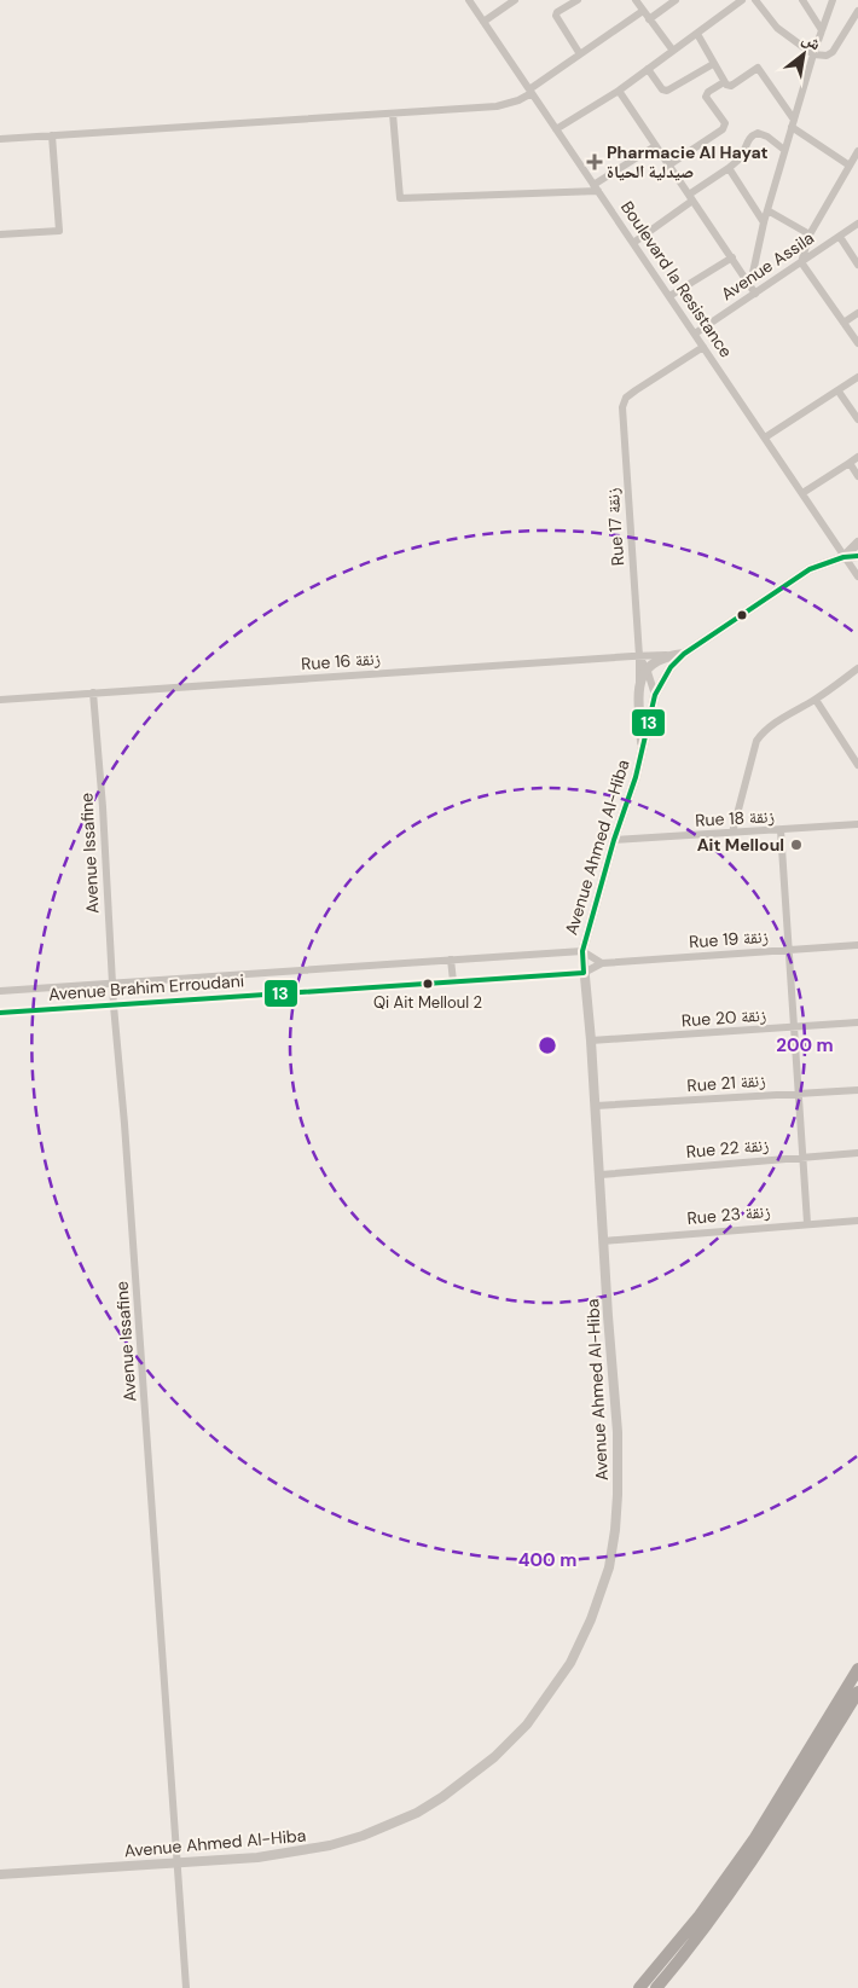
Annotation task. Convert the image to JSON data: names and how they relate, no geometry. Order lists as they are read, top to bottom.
{
  "streets": {
    "street": [
      "Avenue Assila",
      "Boulevard la Resistance",
      "Rue 17 زنقة",
      "Rue 16 زنقة",
      "Rue 18 زنقة",
      "Avenue Ahmed Al-Hiba",
      "Avenue Issafine",
      "Rue 19 زنقة",
      "Avenue Brahim Erroudani",
      "Rue 20 زنقة",
      "Rue 21 زنقة",
      "Rue 22 زنقة",
      "Rue 23 زنقة"
    ]
  },
  "crossings": [
    ["Avenue Assila", "Boulevard la Resistance"],
    ["Boulevard la Resistance", "Rue 17 زنقة"],
    ["Boulevard la Resistance", "Avenue Ahmed Al-Hiba"],
    ["Rue 17 زنقة", "Rue 16 زنقة"],
    ["Rue 17 زنقة", "Avenue Ahmed Al-Hiba"],
    ["Rue 16 زنقة", "Avenue Ahmed Al-Hiba"],
    ["Rue 16 زنقة", "Avenue Issafine"],
    ["Rue 18 زنقة", "Avenue Ahmed Al-Hiba"],
    ["Avenue Ahmed Al-Hiba", "Avenue Issafine"],
    ["Avenue Ahmed Al-Hiba", "Rue 19 زنقة"],
    ["Avenue Ahmed Al-Hiba", "Avenue Brahim Erroudani"],
    ["Avenue Ahmed Al-Hiba", "Rue 20 زنقة"],
    ["Avenue Ahmed Al-Hiba", "Rue 21 زنقة"],
    ["Avenue Ahmed Al-Hiba", "Rue 22 زنقة"],
    ["Avenue Ahmed Al-Hiba", "Rue 23 زنقة"],
    ["Avenue Issafine", "Avenue Brahim Erroudani"],
    ["Rue 19 زنقة", "Avenue Brahim Erroudani"]
  ],
  "places": {
    "health": ["Pharmacie Al Hayat صيدلية الحياة"],
    "other": ["Ait Melloul", "Qi Ait Melloul 2"]
  },
  "lines": ["transit line 13"],
  "north": "top right",
  "rings": ["200 m", "400 m"]
}
